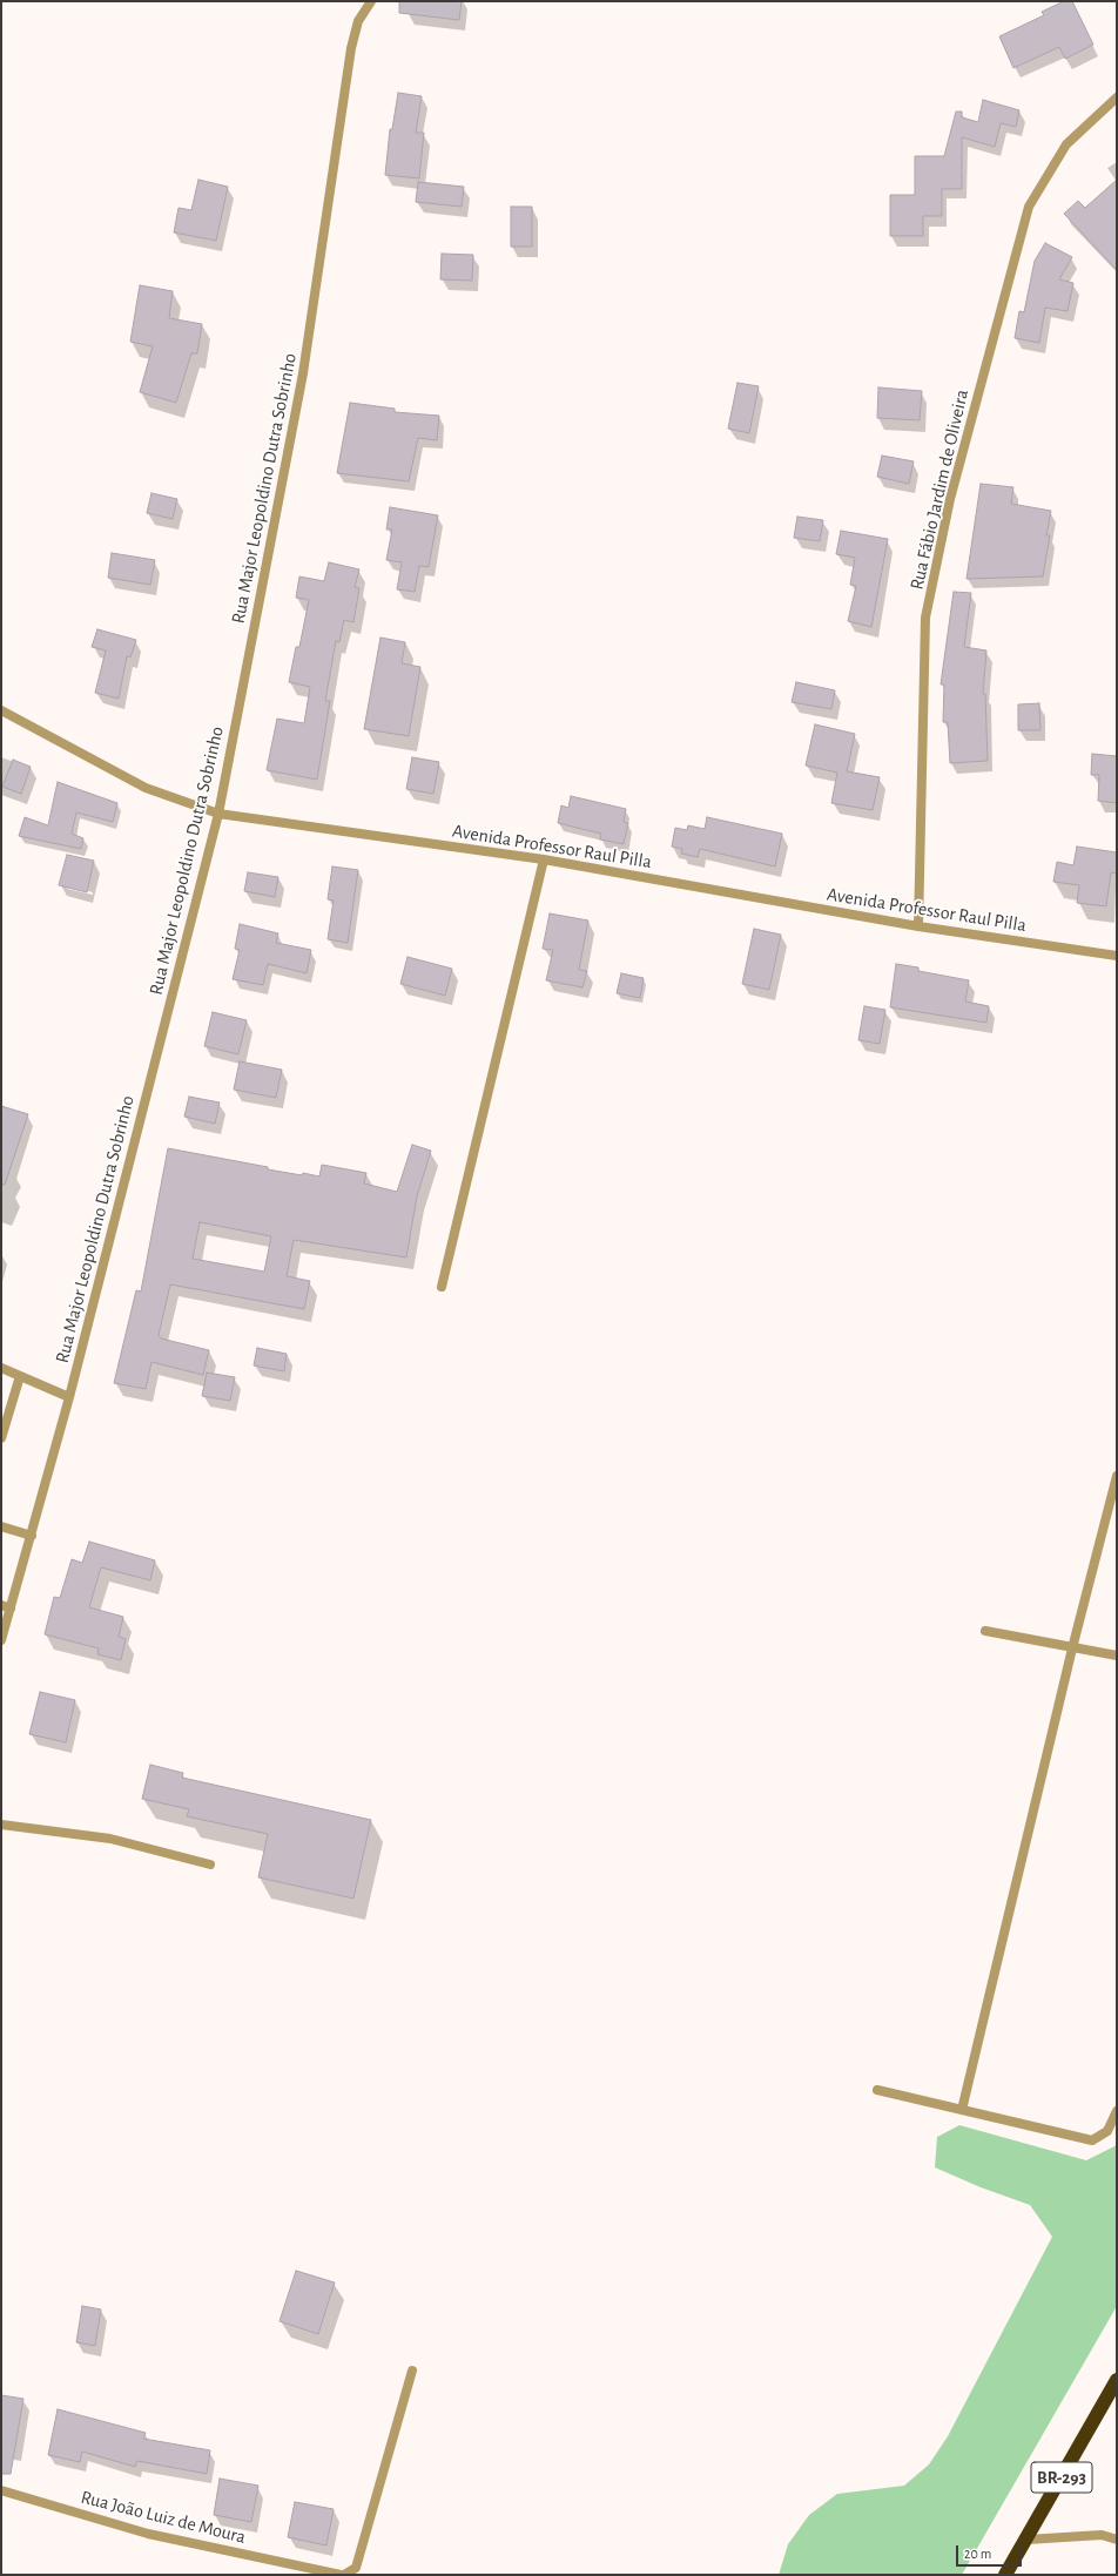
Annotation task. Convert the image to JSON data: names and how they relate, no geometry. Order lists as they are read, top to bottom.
{
  "streets": {
    "highway": ["BR-293"],
    "street": [
      "Rua Major Leopoldino Dutra Sobrinho",
      "Rua Fábio Jardim de Oliveira",
      "Avenida Professor Raul Pilla",
      "Rua João Luiz de Moura"
    ]
  },
  "crossings": [
    ["Rua Major Leopoldino Dutra Sobrinho", "Avenida Professor Raul Pilla"],
    ["Rua Fábio Jardim de Oliveira", "Avenida Professor Raul Pilla"]
  ],
  "scale_bar": "20 m"
}
